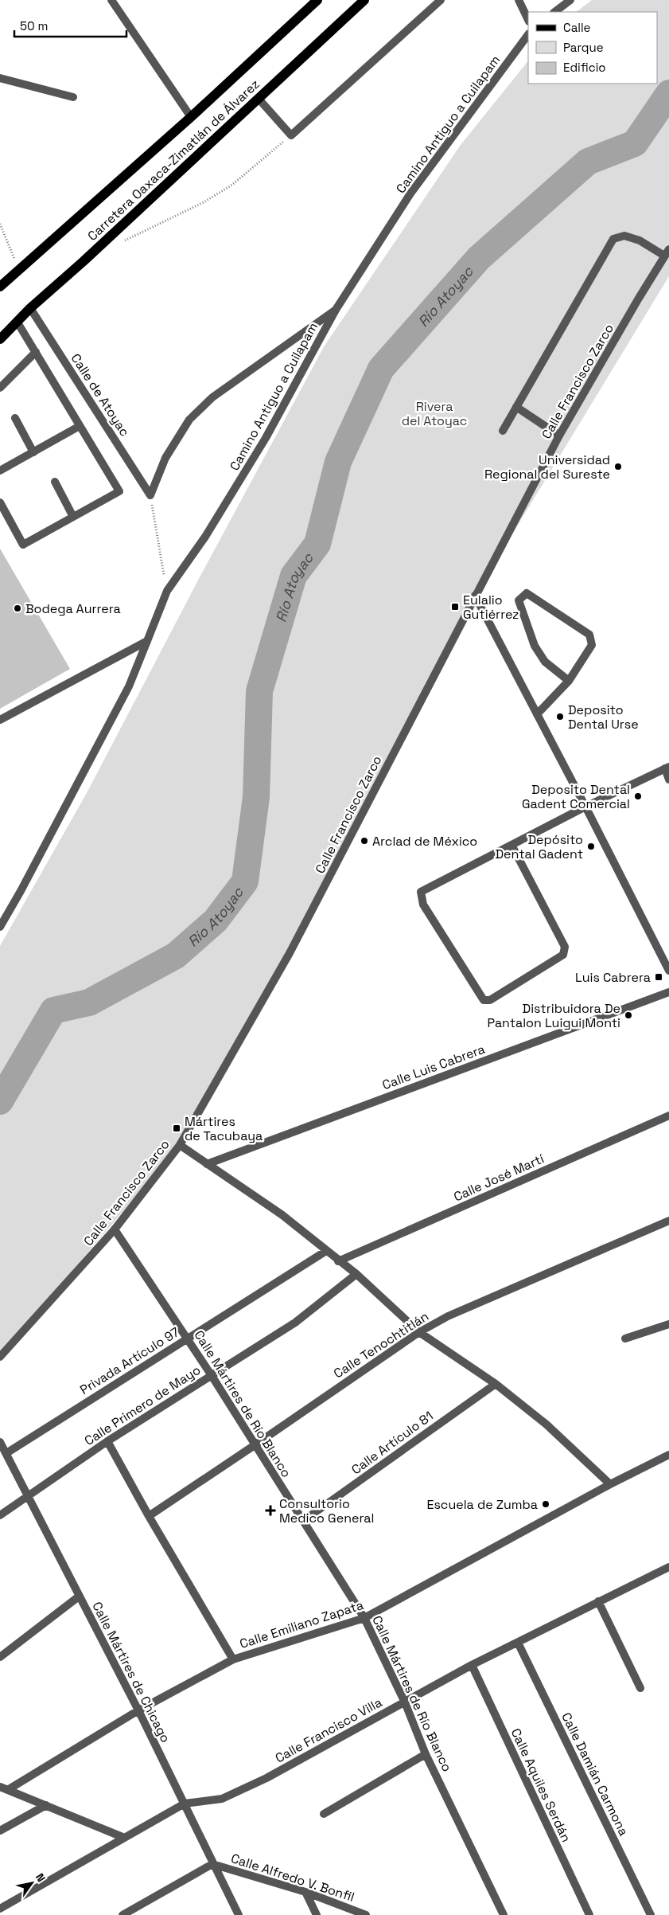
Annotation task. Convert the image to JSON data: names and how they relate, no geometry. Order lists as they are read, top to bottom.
{
  "streets": {
    "main road": ["Carretera Oaxaca-Zimatlán de Álvarez"],
    "street": [
      "Camino Antiguo a Cuilapam",
      "Calle Francisco Zarco",
      "Calle de Atoyac",
      "Calle Luis Cabrera",
      "Calle José Martí",
      "Calle Tenochtitlán",
      "Privada Artículo 97",
      "Calle Mártires de Río Blanco",
      "Calle Primero de Mayo",
      "Calle Artículo 81",
      "Calle Emiliano Zapata",
      "Calle Mártires de Chicago",
      "Calle Francisco Villa",
      "Calle Damián Carmona",
      "Calle Aquiles Serdán",
      "Calle Alfredo V. Bonfil"
    ]
  },
  "crossings": [
    ["Carretera Oaxaca-Zimatlán de Álvarez", "Calle de Atoyac"],
    ["Calle Francisco Zarco", "Calle Mártires de Río Blanco"],
    ["Calle Tenochtitlán", "Calle Mártires de Río Blanco"],
    ["Privada Artículo 97", "Calle Mártires de Río Blanco"],
    ["Privada Artículo 97", "Calle Mártires de Chicago"],
    ["Calle Mártires de Río Blanco", "Calle Primero de Mayo"],
    ["Calle Mártires de Río Blanco", "Calle Artículo 81"],
    ["Calle Mártires de Río Blanco", "Calle Emiliano Zapata"],
    ["Calle Mártires de Río Blanco", "Calle Francisco Villa"],
    ["Calle Primero de Mayo", "Calle Mártires de Chicago"],
    ["Calle Emiliano Zapata", "Calle Mártires de Chicago"],
    ["Calle Mártires de Chicago", "Calle Francisco Villa"],
    ["Calle Mártires de Chicago", "Calle Alfredo V. Bonfil"],
    ["Calle Francisco Villa", "Calle Damián Carmona"],
    ["Calle Francisco Villa", "Calle Aquiles Serdán"]
  ],
  "water": ["Río Atoyac"],
  "parks": ["Rivera del Atoyac"],
  "places": {
    "other": [
      "Universidad Regional del Sureste",
      "Bodega Aurrera",
      "Deposito Dental Urse",
      "Deposito Dental Gadent Comercial",
      "Arclad de México",
      "Depósito Dental Gadent",
      "Distribuidora De Pantalon Luigui Monti",
      "Escuela de Zumba"
    ],
    "transit": ["Eulalio Gutiérrez", "Luis Cabrera", "Mártires de Tacubaya"],
    "health": ["Consultorio Medico General"]
  },
  "legend": ["Calle", "Parque", "Edificio"],
  "scale_bar": "50 m",
  "north": "top right"
}
